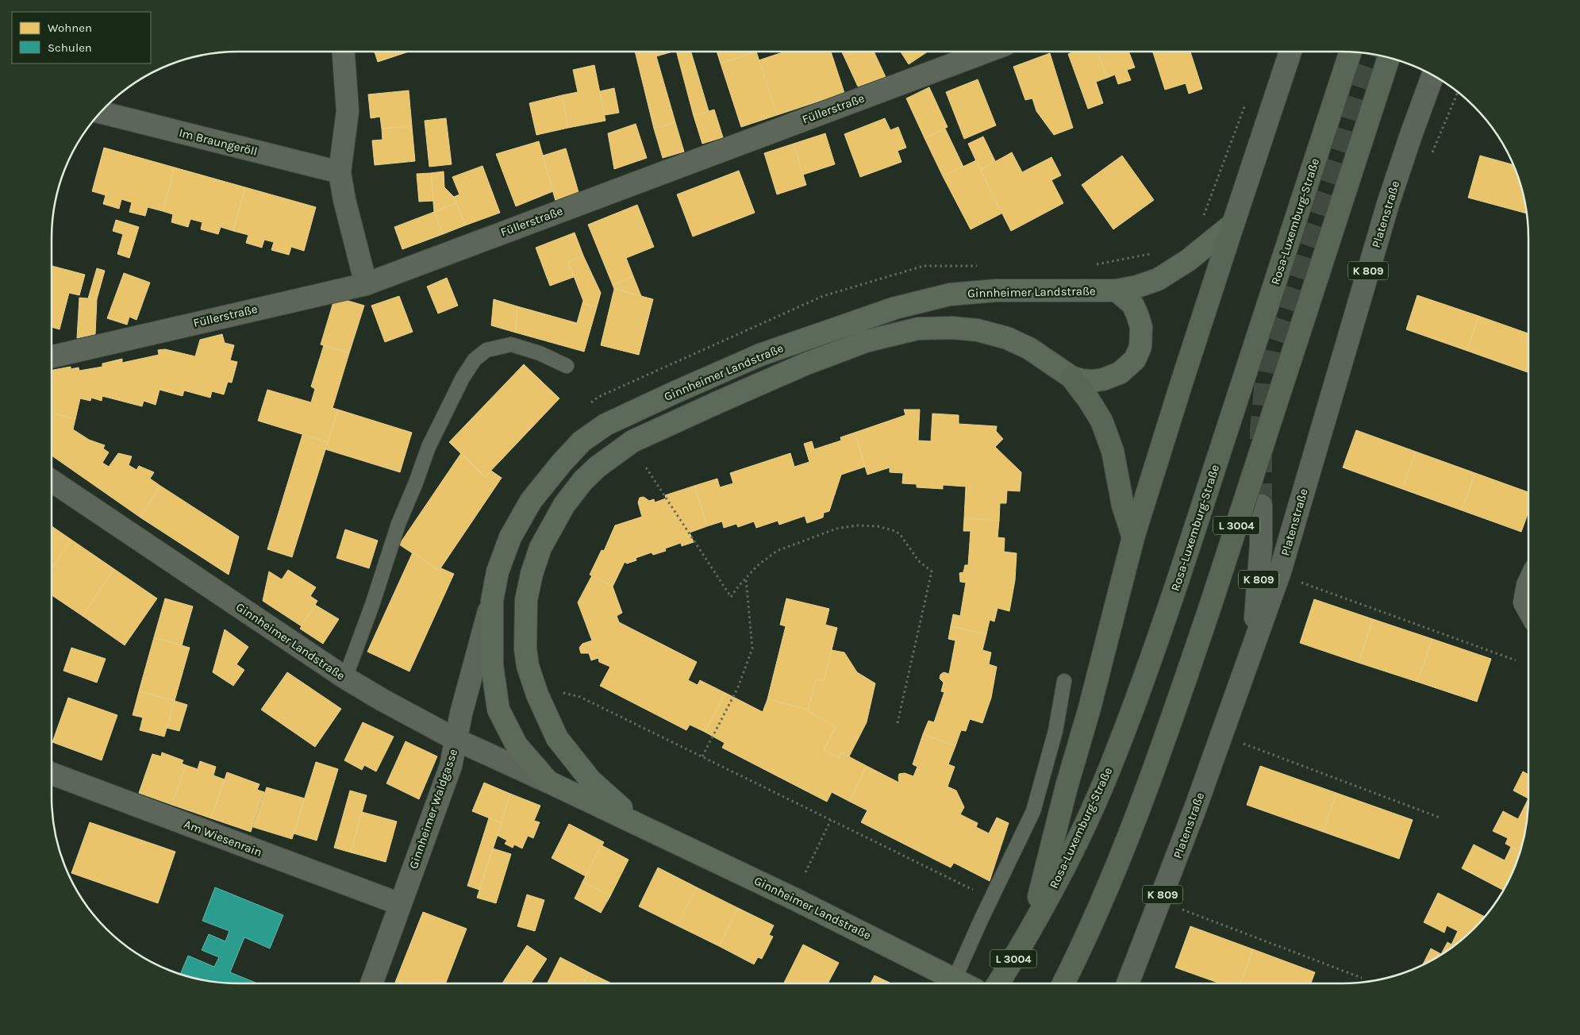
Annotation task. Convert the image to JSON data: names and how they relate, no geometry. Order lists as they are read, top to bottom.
{
  "streets": {
    "highway": ["Rosa-Luxemburg-Straße", "L 3004"],
    "main road": ["Platenstraße", "K 809", "Ginnheimer Landstraße"],
    "street": [
      "Füllerstraße",
      "Im Braungeröll",
      "Ginnheimer Waldgasse",
      "Am Wiesenrain"
    ]
  },
  "crossings": [
    ["Platenstraße", "K 809"],
    ["Ginnheimer Landstraße", "Ginnheimer Waldgasse"],
    ["Ginnheimer Waldgasse", "Am Wiesenrain"]
  ],
  "legend": ["Wohnen", "Schulen"]
}
